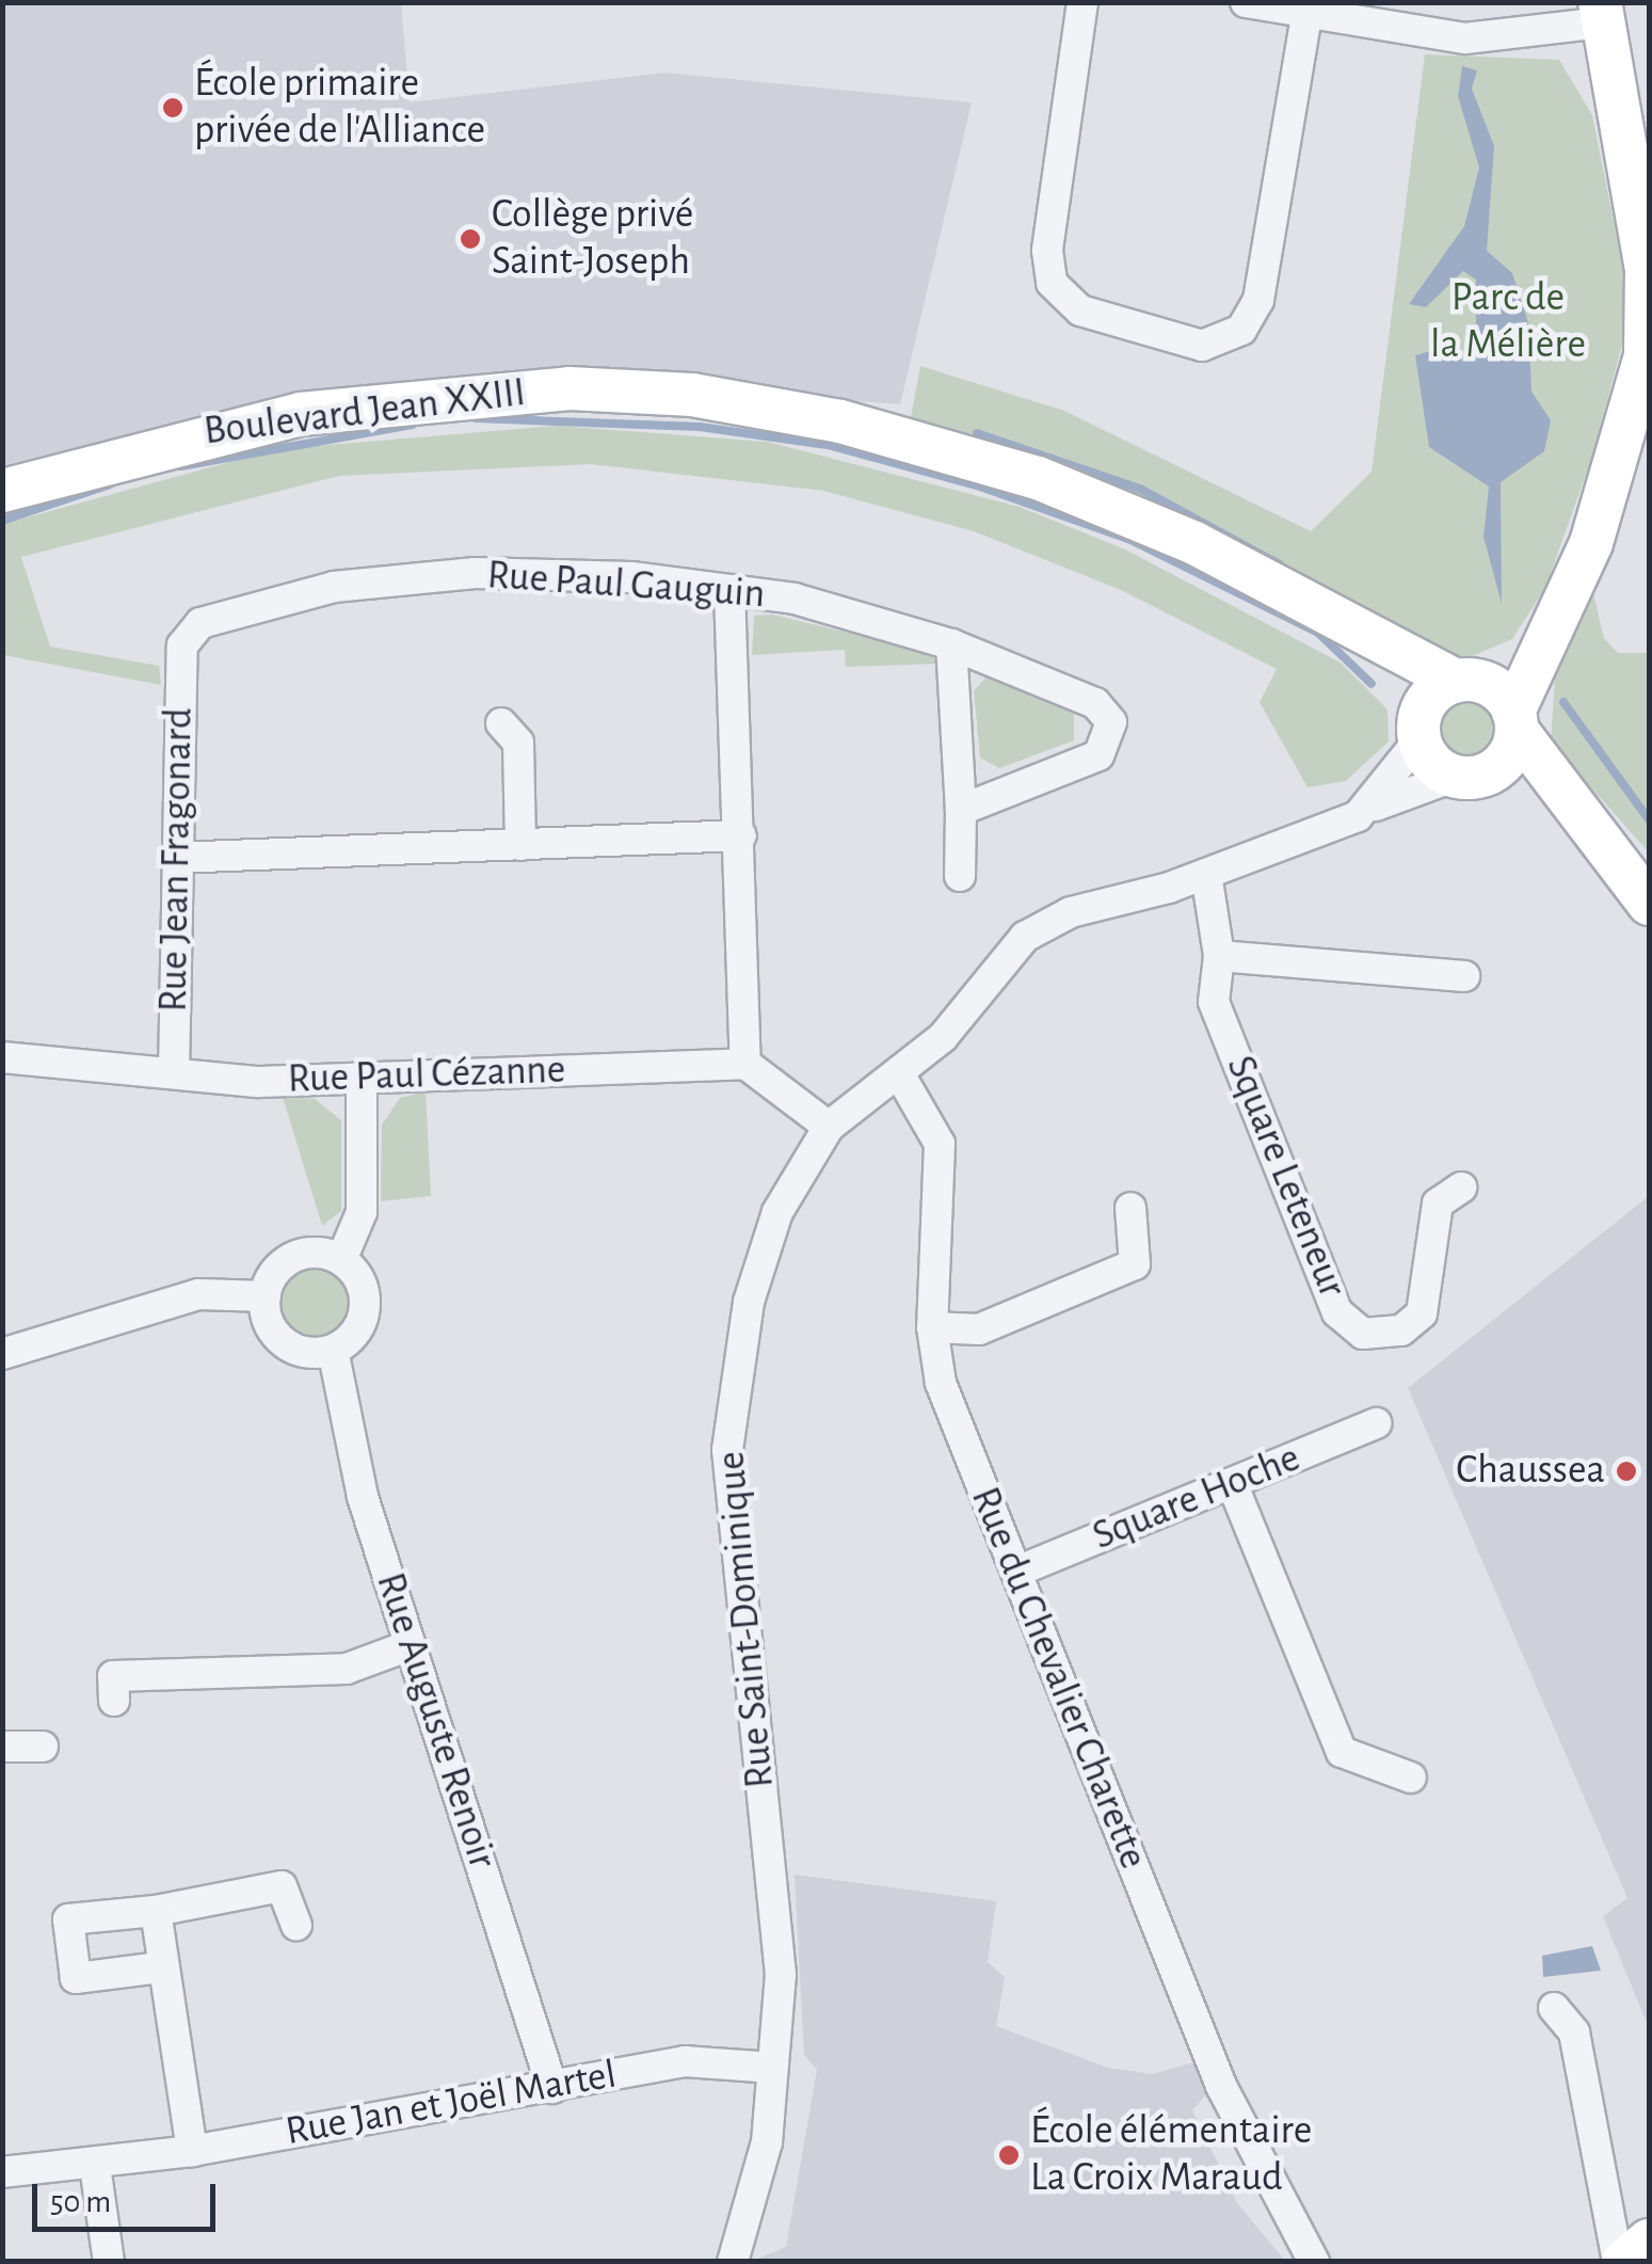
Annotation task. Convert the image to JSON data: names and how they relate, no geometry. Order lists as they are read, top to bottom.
{
  "streets": {
    "main road": ["Boulevard Jean XXIII"],
    "street": [
      "Rue Paul Gauguin",
      "Rue Jean Fragonard",
      "Rue Paul Cézanne",
      "Square Leteneur",
      "Square Hoche",
      "Rue Saint-Dominique",
      "Rue du Chevalier Charette",
      "Rue Auguste Renoir",
      "Rue Jan et Joël Martel"
    ]
  },
  "crossings": [
    ["Rue Paul Gauguin", "Rue Jean Fragonard"],
    ["Rue Jean Fragonard", "Rue Paul Cézanne"],
    ["Square Leteneur", "Rue Saint-Dominique"],
    ["Square Hoche", "Rue du Chevalier Charette"],
    ["Rue Saint-Dominique", "Rue du Chevalier Charette"],
    ["Rue Saint-Dominique", "Rue Jan et Joël Martel"],
    ["Rue Auguste Renoir", "Rue Jan et Joël Martel"]
  ],
  "parks": ["Parc de la Mélière"],
  "places": [
    "École primaire privée de l'Alliance",
    "Collège privé Saint-Joseph",
    "Chaussea",
    "École élémentaire La Croix Maraud"
  ],
  "scale_bar": "50 m"
}
